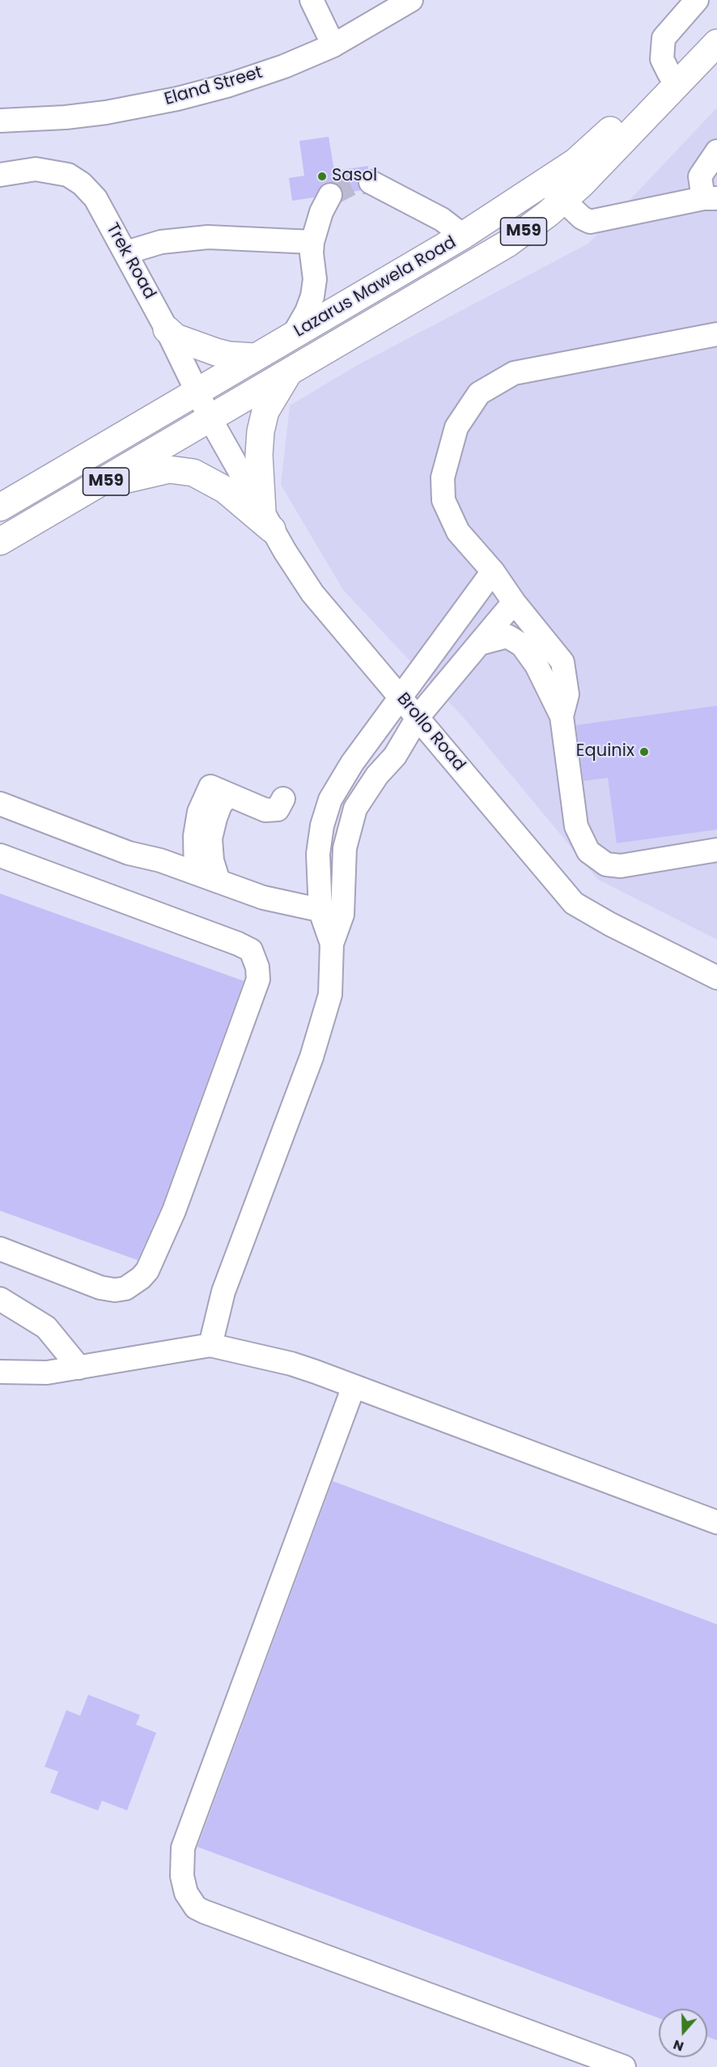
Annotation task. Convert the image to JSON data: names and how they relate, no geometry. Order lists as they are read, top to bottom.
{
  "streets": {
    "main road": ["M59", "Lazarus Mawela Road"],
    "street": ["Eland Street", "Trek Road", "Brollo Road"]
  },
  "crossings": [
    ["M59", "Trek Road"],
    ["M59", "Lazarus Mawela Road"],
    ["M59", "Brollo Road"],
    ["Trek Road", "Lazarus Mawela Road"],
    ["Trek Road", "Brollo Road"]
  ],
  "places": ["Sasol", "Equinix"],
  "north": "bottom"
}
